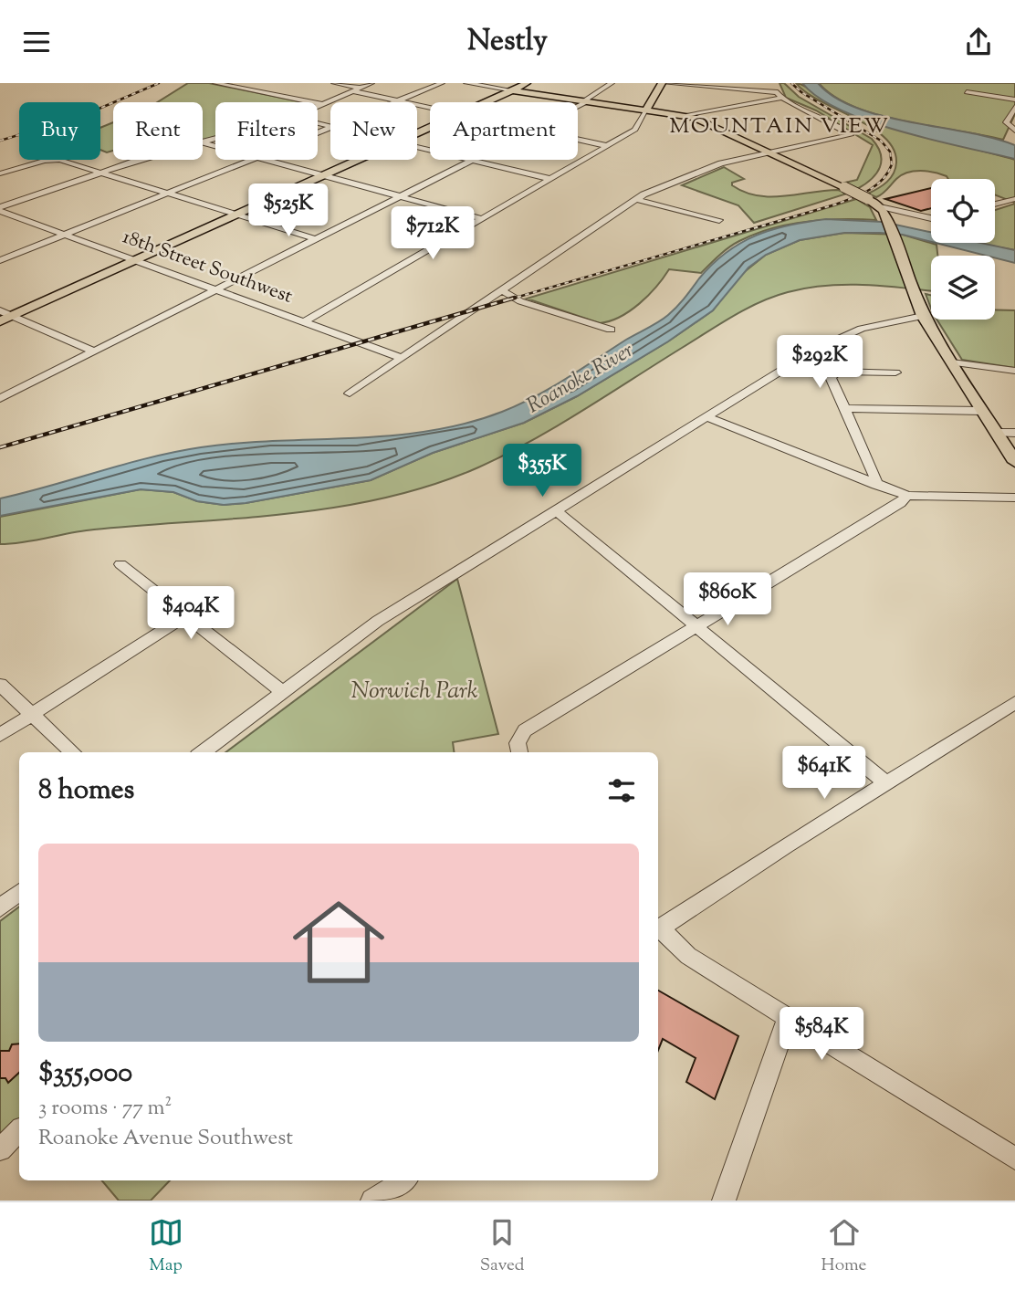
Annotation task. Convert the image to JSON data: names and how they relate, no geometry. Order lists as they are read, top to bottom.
{
  "streets": {
    "street": ["18th Street Southwest"]
  },
  "districts": ["MOUNTAIN VIEW"],
  "water": ["Roanoke River"],
  "parks": ["Norwich Park"],
  "page": {
    "header": "Nestly",
    "chip": [
      "Buy",
      "Rent",
      "Filters",
      "New",
      "Apartment"
    ],
    "price": [
      "$525K",
      "$712K",
      "$292K",
      "$355K",
      "$860K",
      "$404K",
      "$641K",
      "$584K"
    ],
    "heading": "8 homes",
    "list": [
      {
        "name": "$355,000",
        "note": "3 rooms · 77 m² · Roanoke Avenue Southwest"
      }
    ],
    "tabs": ["Map", "Saved", "Home"]
  }
}
